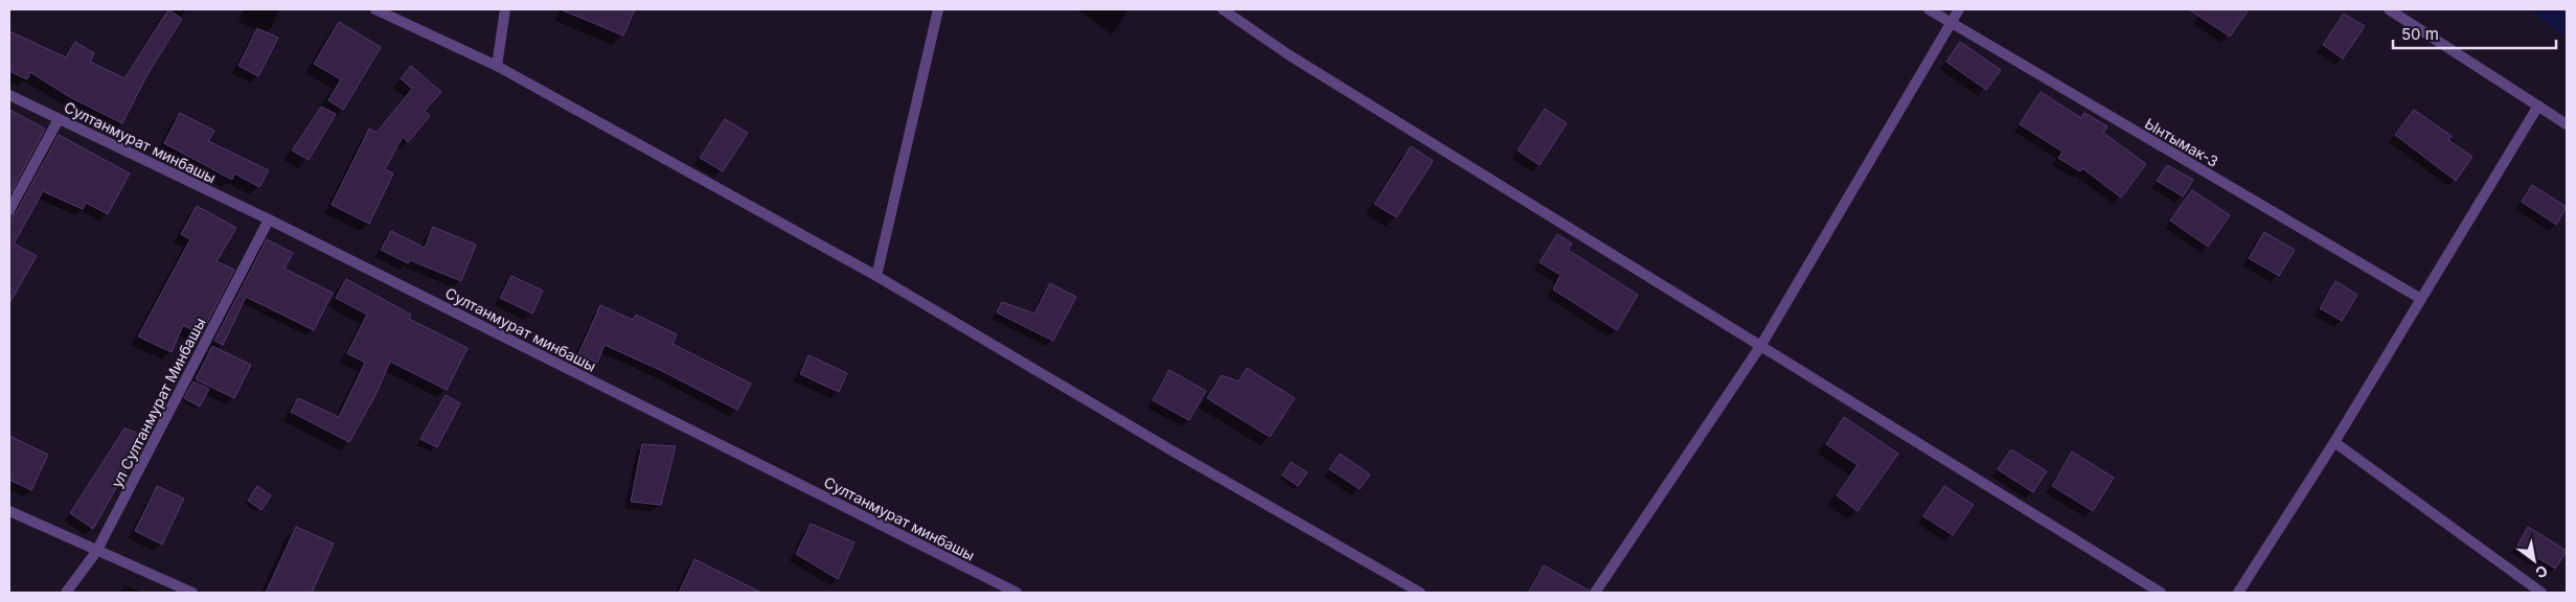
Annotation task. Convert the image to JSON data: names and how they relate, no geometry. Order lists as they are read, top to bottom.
{
  "streets": {
    "street": ["Султанмурат минбашы", "Ынтымак-3", "ул Султанмурат Минбашы"]
  },
  "crossings": [
    ["Султанмурат минбашы", "ул Султанмурат Минбашы"]
  ],
  "scale_bar": "50 m",
  "north": "bottom right"
}
